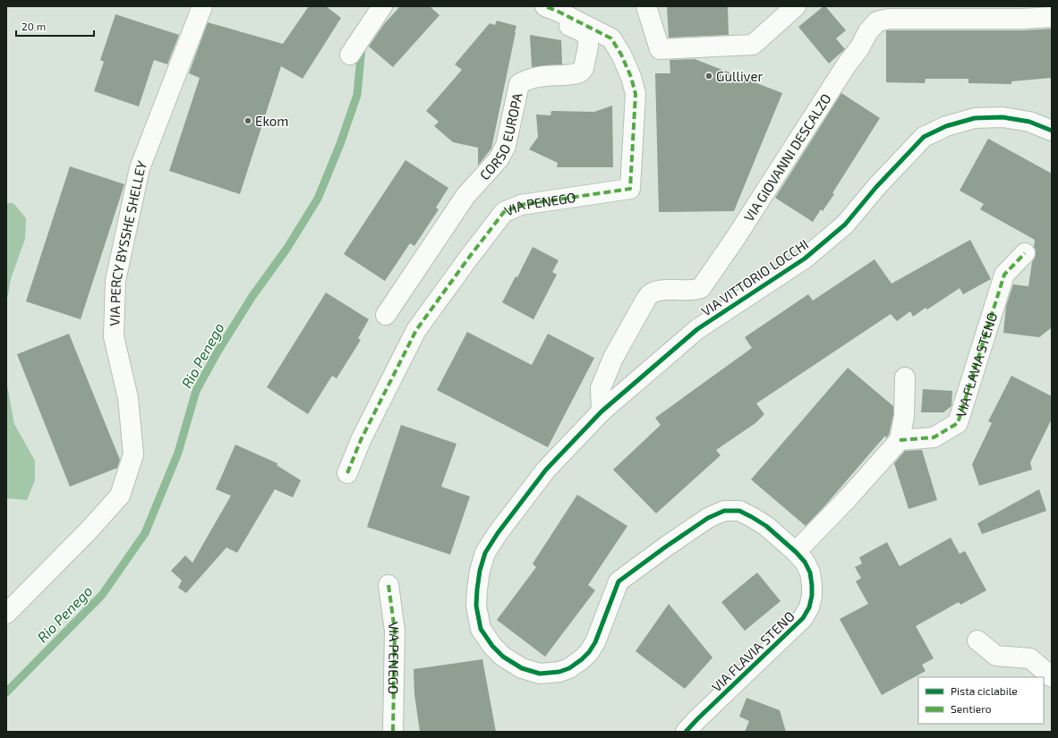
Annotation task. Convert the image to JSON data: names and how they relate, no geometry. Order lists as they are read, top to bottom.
{
  "streets": {
    "street": [
      "CORSO EUROPA",
      "VIA GIOVANNI DESCALZO",
      "VIA PENEGO",
      "VIA PERCY BYSSHE SHELLEY",
      "VIA VITTORIO LOCCHI",
      "VIA FLAVIA STENO"
    ]
  },
  "crossings": [
    ["CORSO EUROPA", "VIA PENEGO"],
    ["VIA GIOVANNI DESCALZO", "VIA VITTORIO LOCCHI"],
    ["VIA VITTORIO LOCCHI", "VIA FLAVIA STENO"]
  ],
  "water": ["Rio Penego"],
  "places": ["Gulliver", "Ekom"],
  "legend": ["Pista ciclabile", "Sentiero"],
  "scale_bar": "20 m"
}
